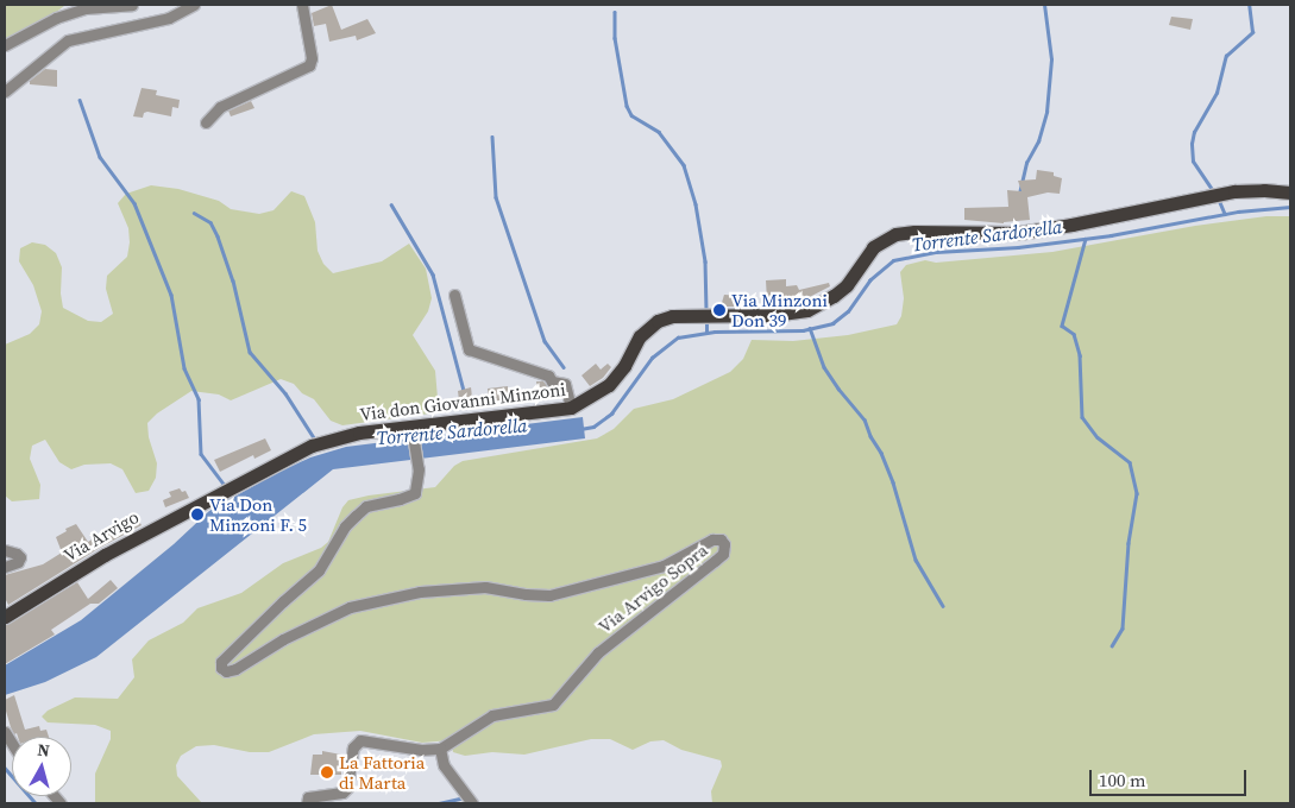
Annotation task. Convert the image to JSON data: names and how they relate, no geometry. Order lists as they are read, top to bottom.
{
  "streets": {
    "main road": ["Via don Giovanni Minzoni", "Via Arvigo"],
    "street": ["Via Arvigo Sopra"]
  },
  "crossings": [
    ["Via don Giovanni Minzoni", "Via Arvigo"],
    ["Via don Giovanni Minzoni", "Via Arvigo Sopra"]
  ],
  "water": ["Torrente Sardorella"],
  "places": ["Via Minzoni Don 39", "Via Don Minzoni F. 5", "La Fattoria di Marta"],
  "scale_bar": "100 m",
  "north": "top"
}
